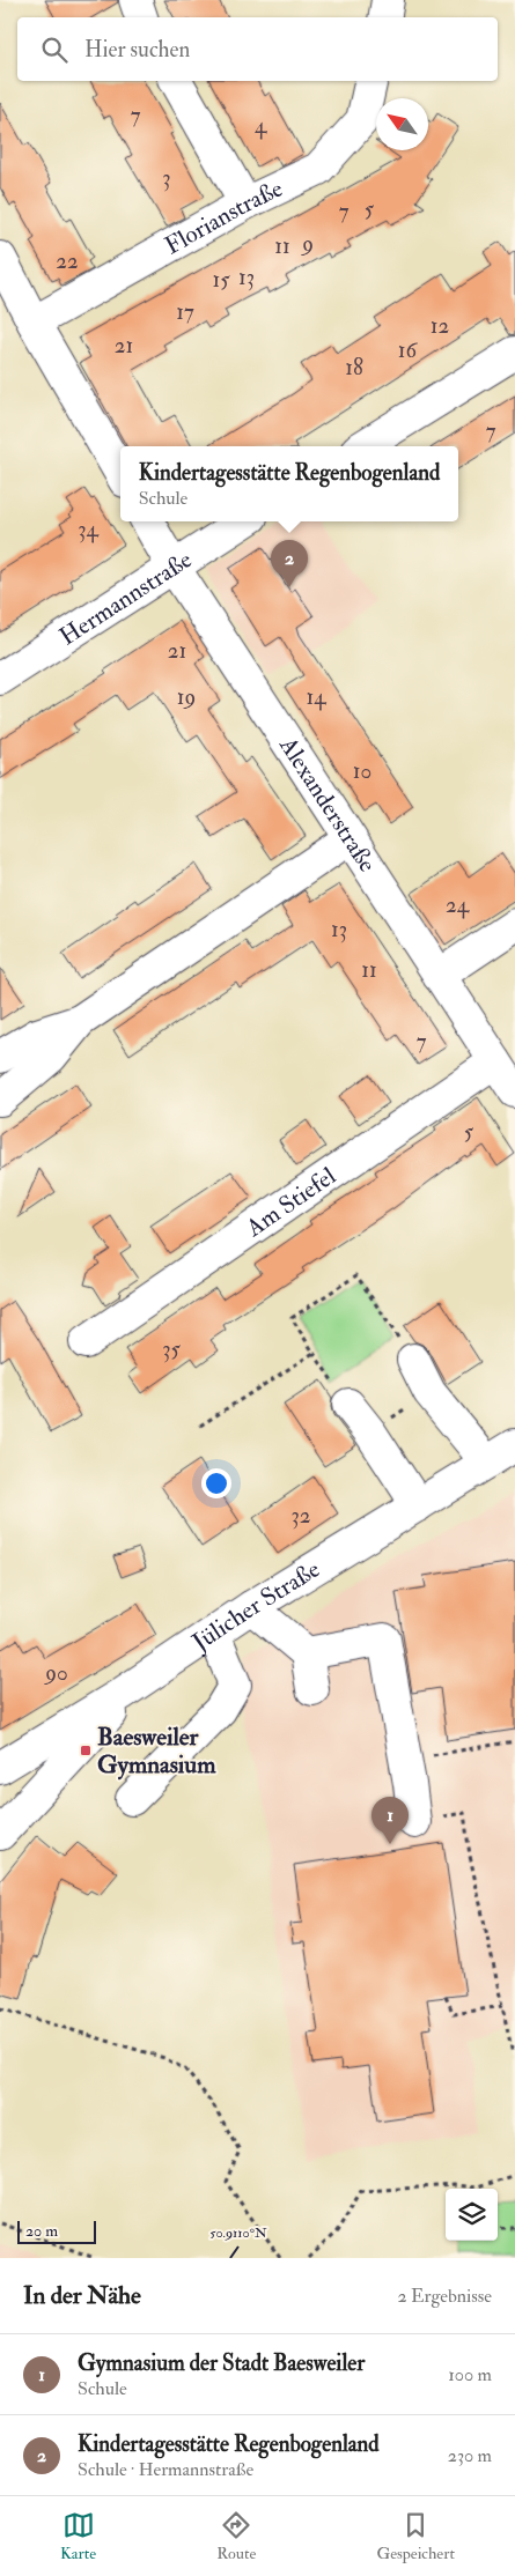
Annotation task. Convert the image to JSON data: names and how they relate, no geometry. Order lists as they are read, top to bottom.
{
  "streets": {
    "street": [
      "Florianstraße",
      "Hermannstraße",
      "Alexanderstraße",
      "Am Stiefel",
      "Jülicher Straße"
    ]
  },
  "crossings": [
    ["Hermannstraße", "Alexanderstraße"],
    ["Alexanderstraße", "Am Stiefel"]
  ],
  "places": {
    "transit": ["Baesweiler Gymnasium"]
  },
  "house_numbers": [
    "7",
    "4",
    "3",
    "5",
    "7",
    "9",
    "11",
    "22",
    "13",
    "15",
    "17",
    "12",
    "21",
    "16",
    "18",
    "7",
    "34",
    "21",
    "19",
    "14",
    "10",
    "24",
    "13",
    "11",
    "7",
    "5",
    "35",
    "32",
    "90"
  ],
  "scale_bar": "20 m",
  "north": "top left",
  "page": {
    "search": "Hier suchen",
    "popup": ["Kindertagesstätte Regenbogenland", "Schule"],
    "pins": ["2", "1"],
    "scale": "20 m",
    "heading": ["In der Nähe", "2 Ergebnisse"],
    "list": [
      {
        "mark": "1",
        "name": "Gymnasium der Stadt Baesweiler",
        "note": "Schule",
        "value": "100 m"
      },
      {
        "mark": "2",
        "name": "Kindertagesstätte Regenbogenland",
        "note": "Schule · Hermannstraße",
        "value": "230 m"
      }
    ],
    "nav": ["Karte", "Route", "Gespeichert"]
  },
  "coordinates": ["50.9110°N"]
}
